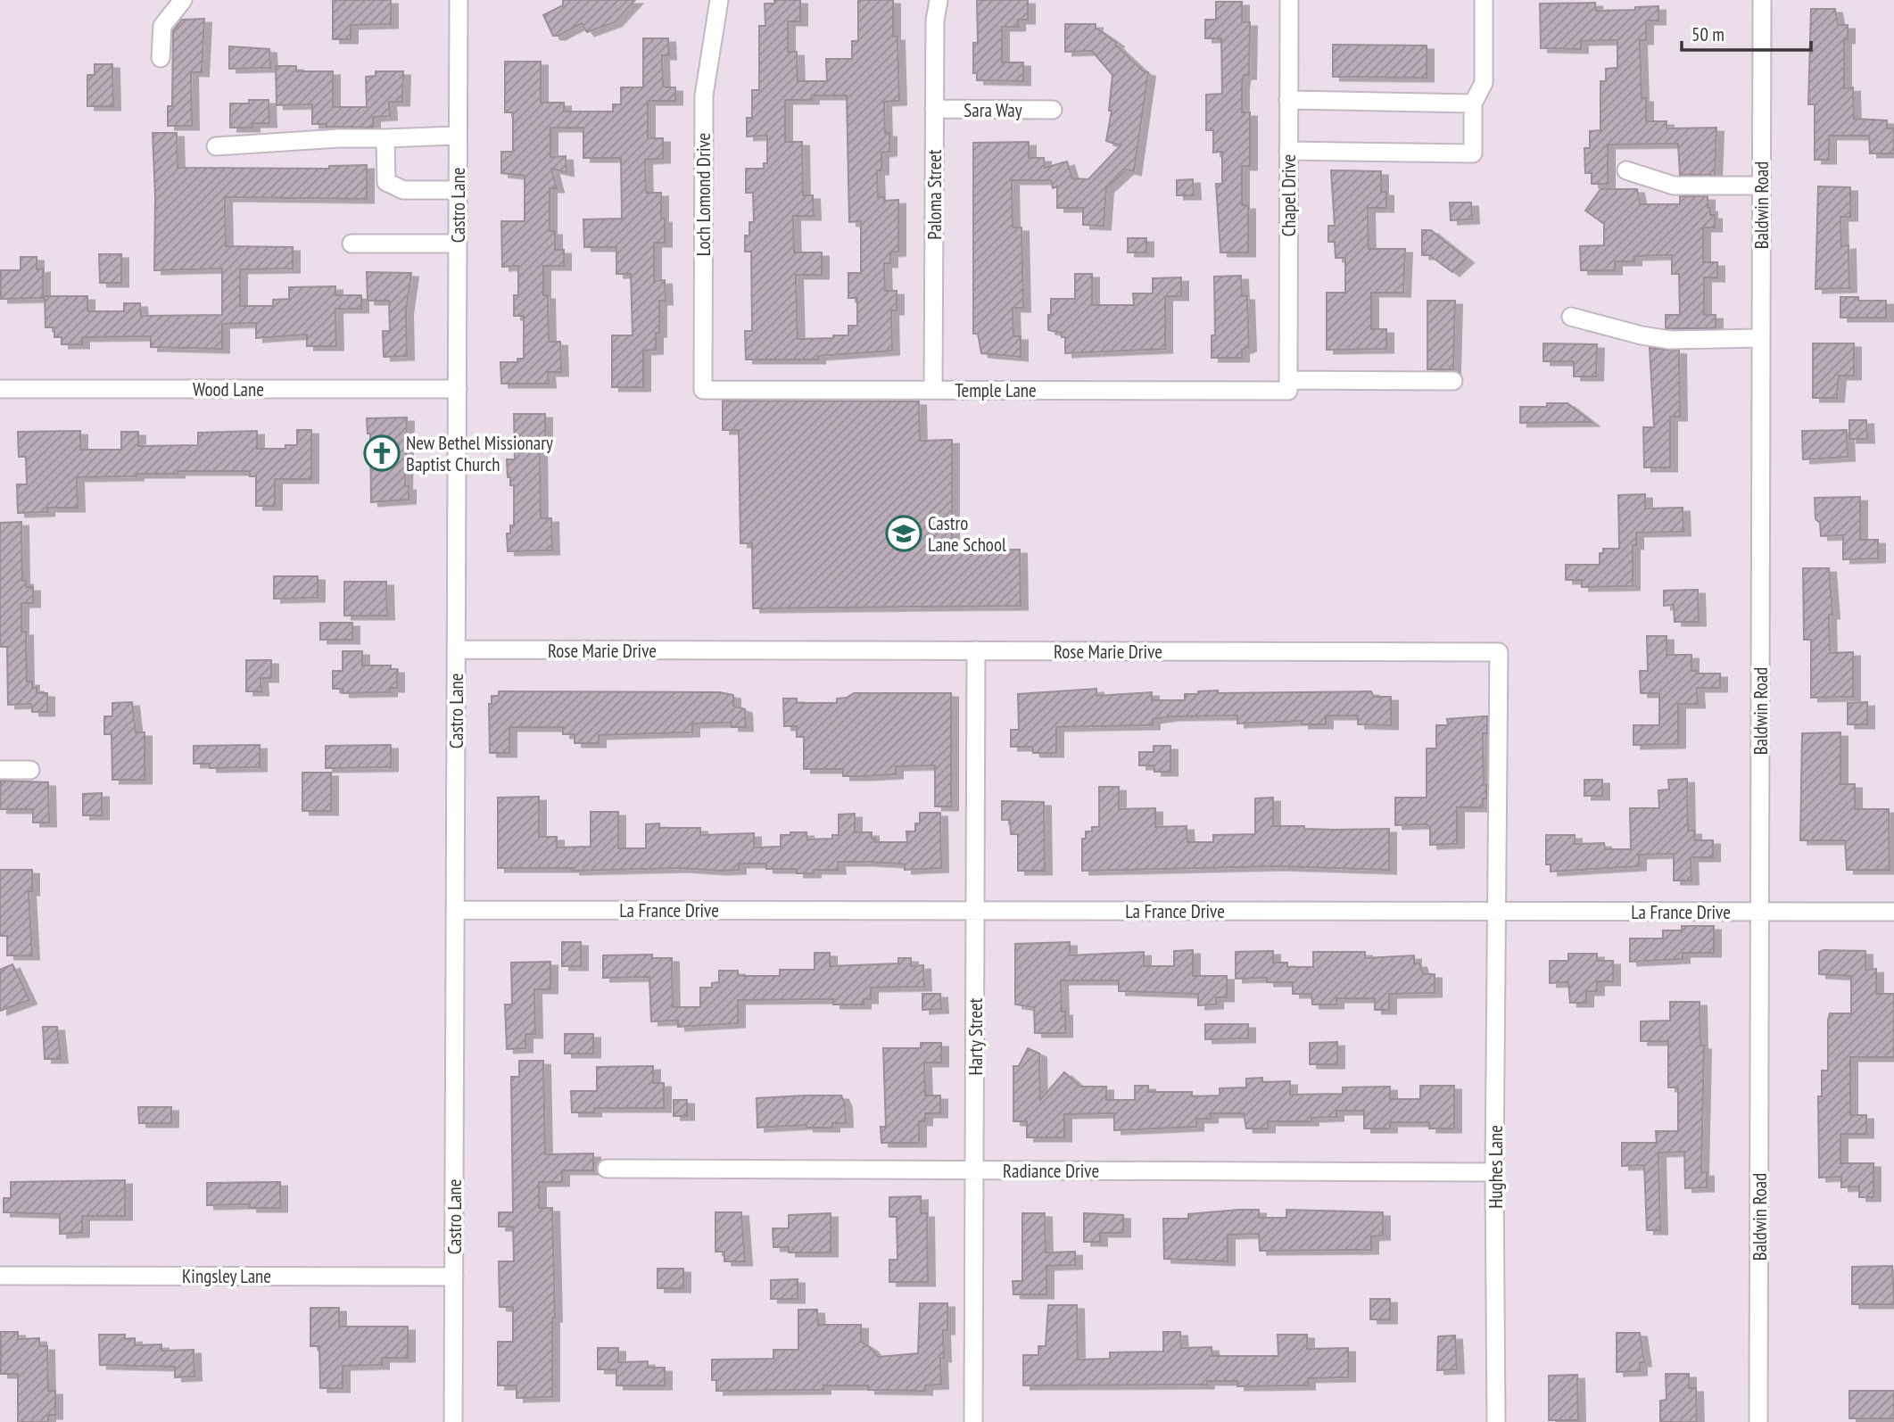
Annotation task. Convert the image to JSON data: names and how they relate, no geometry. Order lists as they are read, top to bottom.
{
  "streets": {
    "street": [
      "Sara Way",
      "Loch Lomond Drive",
      "Paloma Street",
      "Chapel Drive",
      "Castro Lane",
      "Baldwin Road",
      "Wood Lane",
      "Temple Lane",
      "Rose Marie Drive",
      "La France Drive",
      "Harty Street",
      "Hughes Lane",
      "Radiance Drive",
      "Kingsley Lane"
    ]
  },
  "crossings": [
    ["Sara Way", "Paloma Street"],
    ["Loch Lomond Drive", "Temple Lane"],
    ["Paloma Street", "Temple Lane"],
    ["Chapel Drive", "Temple Lane"],
    ["Castro Lane", "Wood Lane"],
    ["Castro Lane", "Rose Marie Drive"],
    ["Castro Lane", "La France Drive"],
    ["Castro Lane", "Kingsley Lane"],
    ["Baldwin Road", "La France Drive"],
    ["Rose Marie Drive", "La France Drive"],
    ["Rose Marie Drive", "Harty Street"],
    ["Rose Marie Drive", "Hughes Lane"],
    ["La France Drive", "Harty Street"],
    ["La France Drive", "Hughes Lane"],
    ["Harty Street", "Radiance Drive"],
    ["Hughes Lane", "Radiance Drive"]
  ],
  "places": {
    "church": ["New Bethel Missionary Baptist Church"],
    "school or university": ["Castro Lane School"]
  },
  "scale_bar": "50 m"
}
